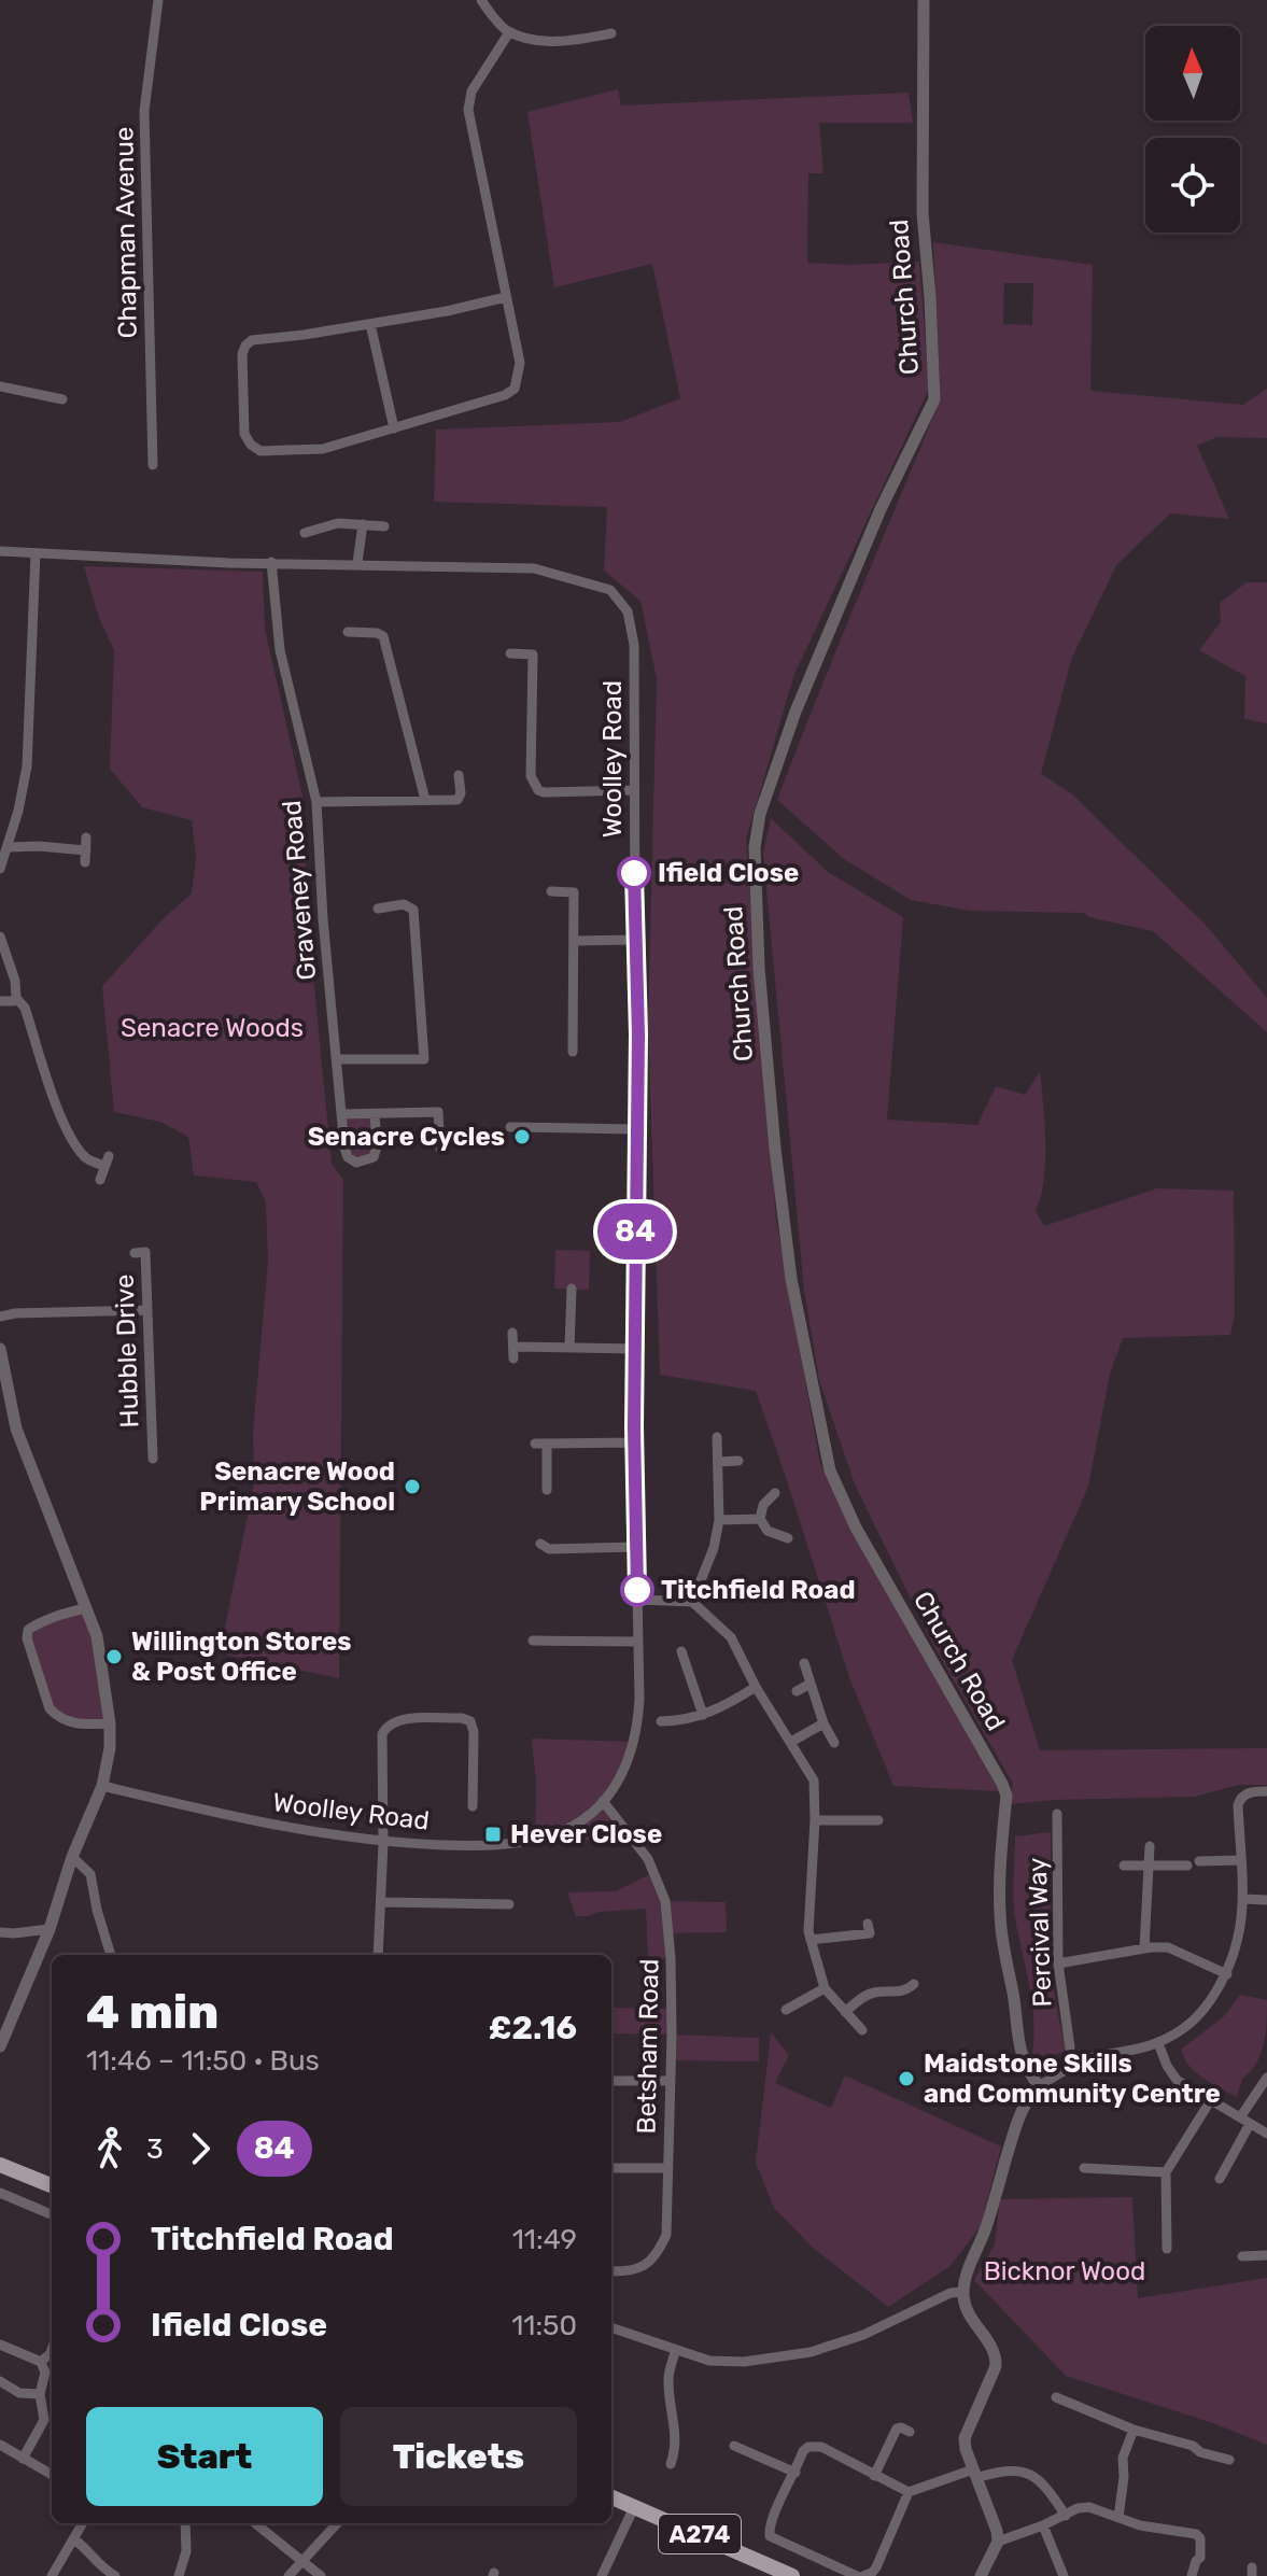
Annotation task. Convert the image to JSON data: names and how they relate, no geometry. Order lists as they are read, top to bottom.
{
  "streets": {
    "main road": ["A274"],
    "street": [
      "Chapman Avenue",
      "Church Road",
      "Woolley Road",
      "Graveney Road",
      "Hubble Drive",
      "Percival Way",
      "Betsham Road"
    ]
  },
  "crossings": [
    ["Woolley Road", "Graveney Road"],
    ["Woolley Road", "Betsham Road"]
  ],
  "parks": ["Senacre Woods", "Bicknor Wood"],
  "places": {
    "other": [
      "Ifield Close",
      "Senacre Cycles",
      "Senacre Wood Primary School",
      "Titchfield Road",
      "Willington Stores & Post Office",
      "Maidstone Skills and Community Centre"
    ],
    "transit": ["Hever Close"]
  },
  "lines": ["bus line 84"],
  "north": "top",
  "page": {
    "on_map": "84",
    "heading": ["4 min", "11:46 – 11:50 · Bus", "£2.16"],
    "legs": ["3", "84"],
    "list": [
      {
        "name": "Titchfield Road",
        "value": "11:49"
      },
      {
        "name": "Ifield Close",
        "value": "11:50"
      }
    ],
    "buttons": ["Start", "Tickets"]
  }
}
